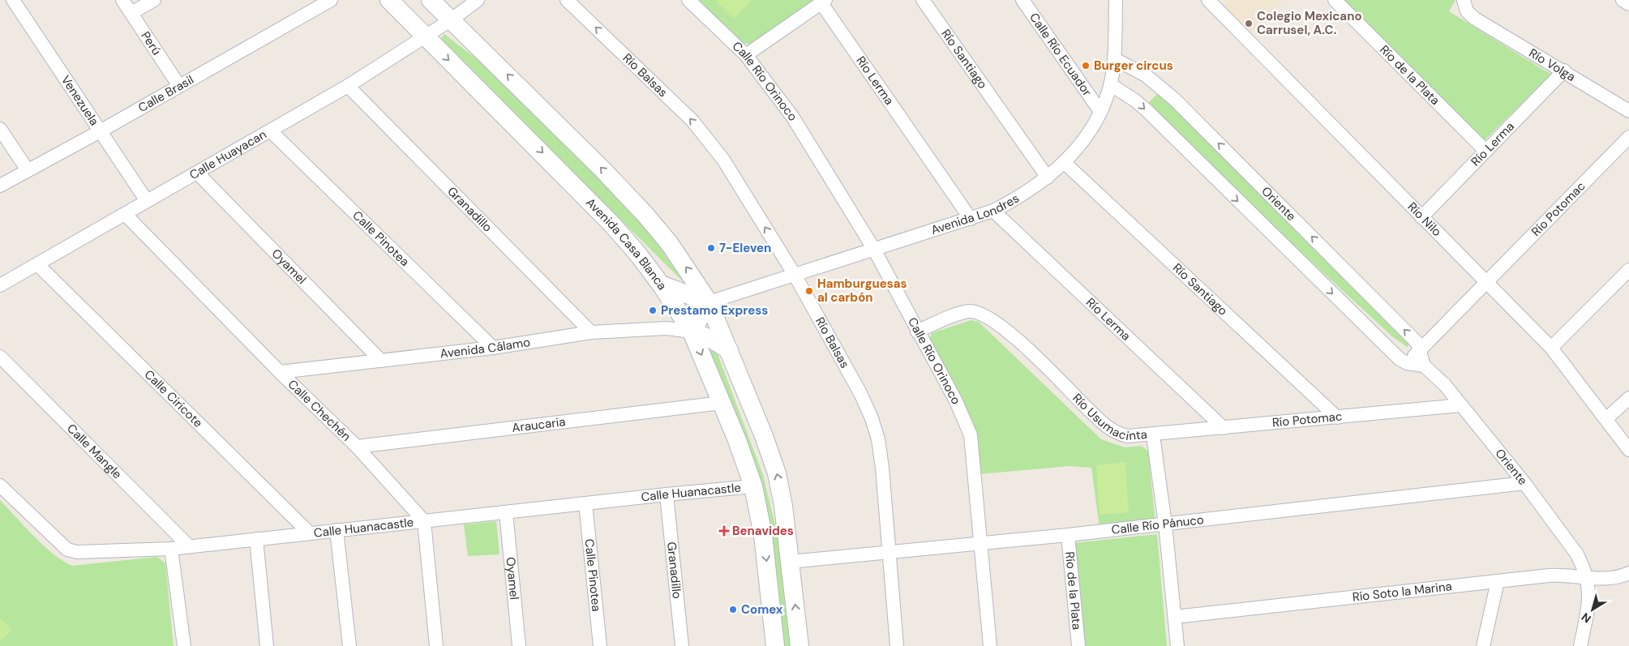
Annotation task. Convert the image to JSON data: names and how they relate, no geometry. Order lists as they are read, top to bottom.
{
  "streets": {
    "street": [
      "Perú",
      "Calle Río Ecuador",
      "Río Santiago",
      "Río Volga",
      "Río Balsas",
      "Río de la Plata",
      "Río Lerma",
      "Calle Río Orinoco",
      "Calle Brasil",
      "Venezuela",
      "Calle Huayacan",
      "Oriente",
      "Río Potomac",
      "Granadillo",
      "Avenida Londres",
      "Río Nilo",
      "Calle Pinotea",
      "Avenida Casa Blanca",
      "Oyamel",
      "Avenida Cálamo",
      "Calle Ciricote",
      "Calle Chechén",
      "Río Usumacinta",
      "Araucaria",
      "Calle Mangle",
      "Calle Huanacastle",
      "Calle Río Pánuco",
      "Río Soto la Marina"
    ]
  },
  "crossings": [
    ["Perú", "Calle Brasil"],
    ["Calle Río Ecuador", "Avenida Londres"],
    ["Río Santiago", "Río Potomac"],
    ["Río Santiago", "Avenida Londres"],
    ["Río Volga", "Río Lerma"],
    ["Río Balsas", "Avenida Londres"],
    ["Río Balsas", "Calle Río Pánuco"],
    ["Río de la Plata", "Río Lerma"],
    ["Río de la Plata", "Calle Río Pánuco"],
    ["Río Lerma", "Río Potomac"],
    ["Río Lerma", "Avenida Londres"],
    ["Río Lerma", "Río Nilo"],
    ["Calle Río Orinoco", "Avenida Londres"],
    ["Calle Río Orinoco", "Río Usumacinta"],
    ["Calle Río Orinoco", "Calle Río Pánuco"],
    ["Calle Brasil", "Venezuela"],
    ["Venezuela", "Calle Huayacan"],
    ["Calle Huayacan", "Granadillo"],
    ["Calle Huayacan", "Calle Pinotea"],
    ["Calle Huayacan", "Avenida Casa Blanca"],
    ["Calle Huayacan", "Oyamel"],
    ["Calle Huayacan", "Calle Ciricote"],
    ["Calle Huayacan", "Calle Chechén"],
    ["Oriente", "Río Potomac"],
    ["Oriente", "Avenida Londres"],
    ["Oriente", "Calle Río Pánuco"],
    ["Oriente", "Río Soto la Marina"],
    ["Río Potomac", "Río Nilo"],
    ["Río Potomac", "Río Usumacinta"],
    ["Granadillo", "Avenida Cálamo"],
    ["Granadillo", "Calle Huanacastle"],
    ["Calle Pinotea", "Avenida Cálamo"],
    ["Calle Pinotea", "Calle Huanacastle"],
    ["Avenida Casa Blanca", "Avenida Cálamo"],
    ["Avenida Casa Blanca", "Araucaria"],
    ["Avenida Casa Blanca", "Calle Huanacastle"],
    ["Oyamel", "Avenida Cálamo"],
    ["Oyamel", "Calle Huanacastle"],
    ["Avenida Cálamo", "Calle Chechén"],
    ["Calle Ciricote", "Calle Huanacastle"],
    ["Calle Chechén", "Araucaria"],
    ["Calle Chechén", "Calle Huanacastle"],
    ["Río Usumacinta", "Calle Río Pánuco"],
    ["Río Usumacinta", "Río Soto la Marina"],
    ["Calle Mangle", "Calle Huanacastle"]
  ],
  "places": {
    "other": [
      "Colegio Mexicano Carrusel, A.C.",
      "Burger circus",
      "7-Eleven",
      "Hamburguesas al carbón",
      "Prestamo Express",
      "Comex"
    ],
    "health": ["Benavides"]
  },
  "north": "bottom left"
}
